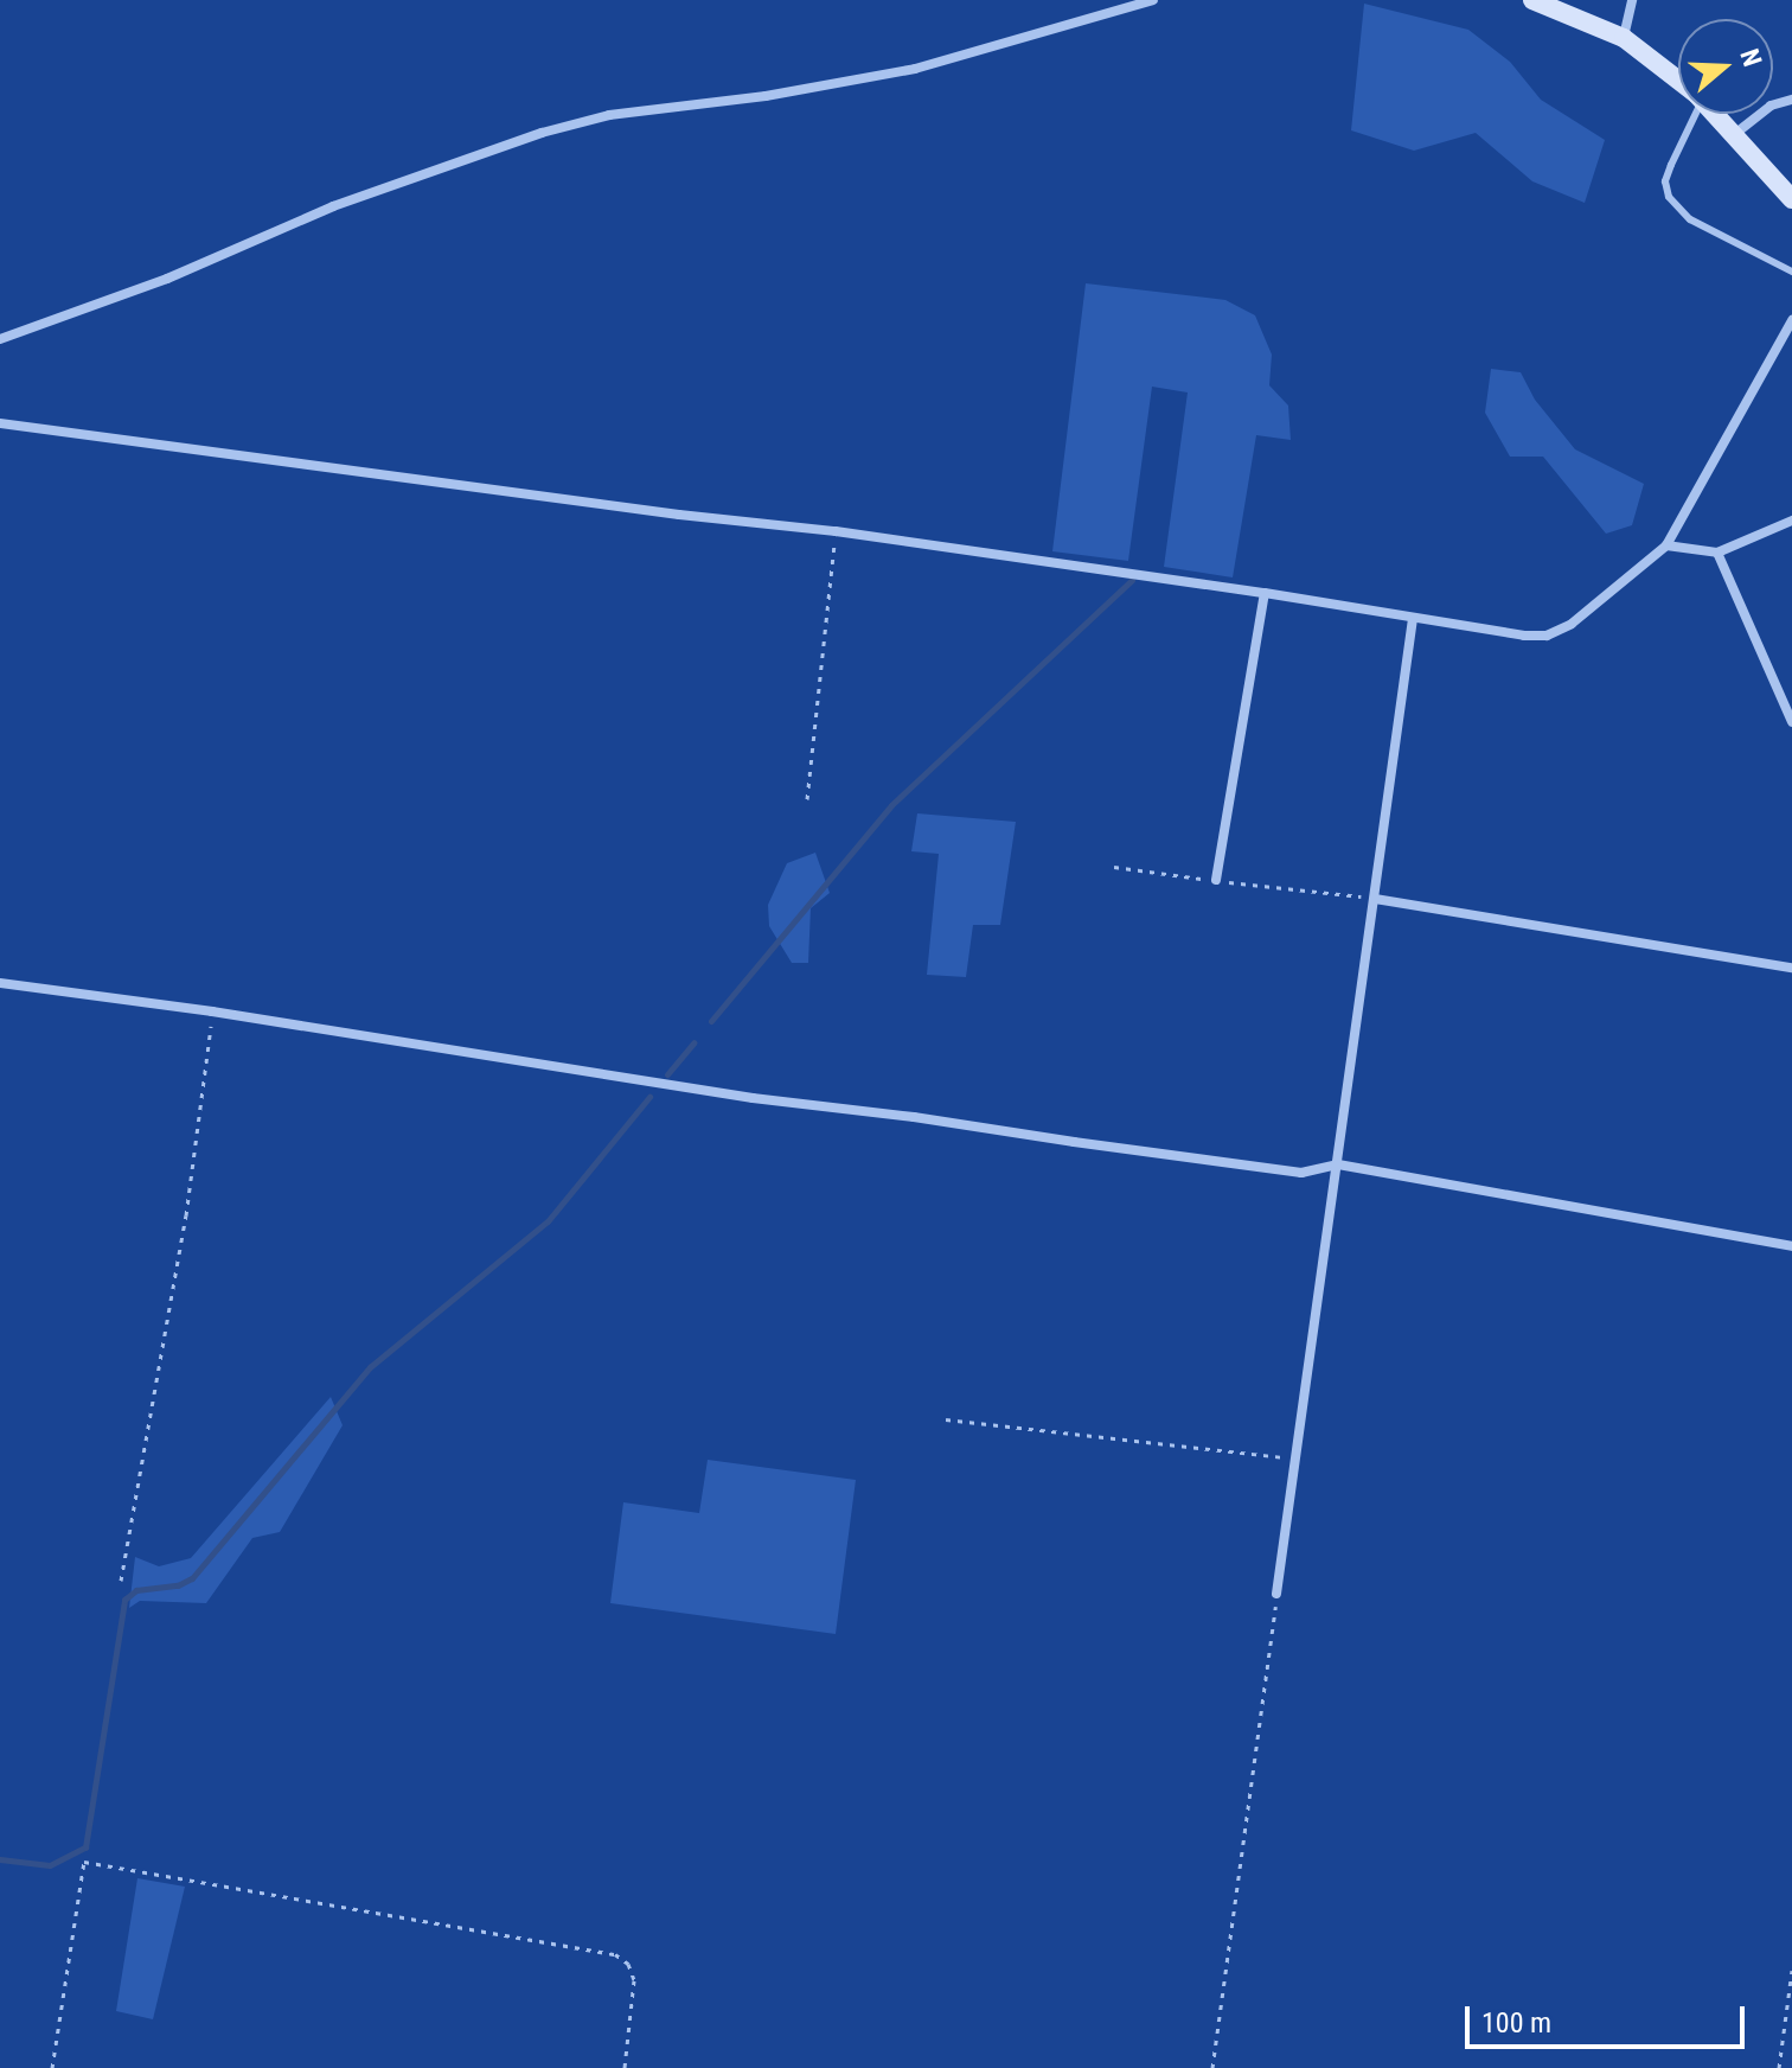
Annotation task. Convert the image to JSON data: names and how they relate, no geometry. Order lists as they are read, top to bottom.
{
  "scale_bar": "100 m",
  "north": "right"
}
